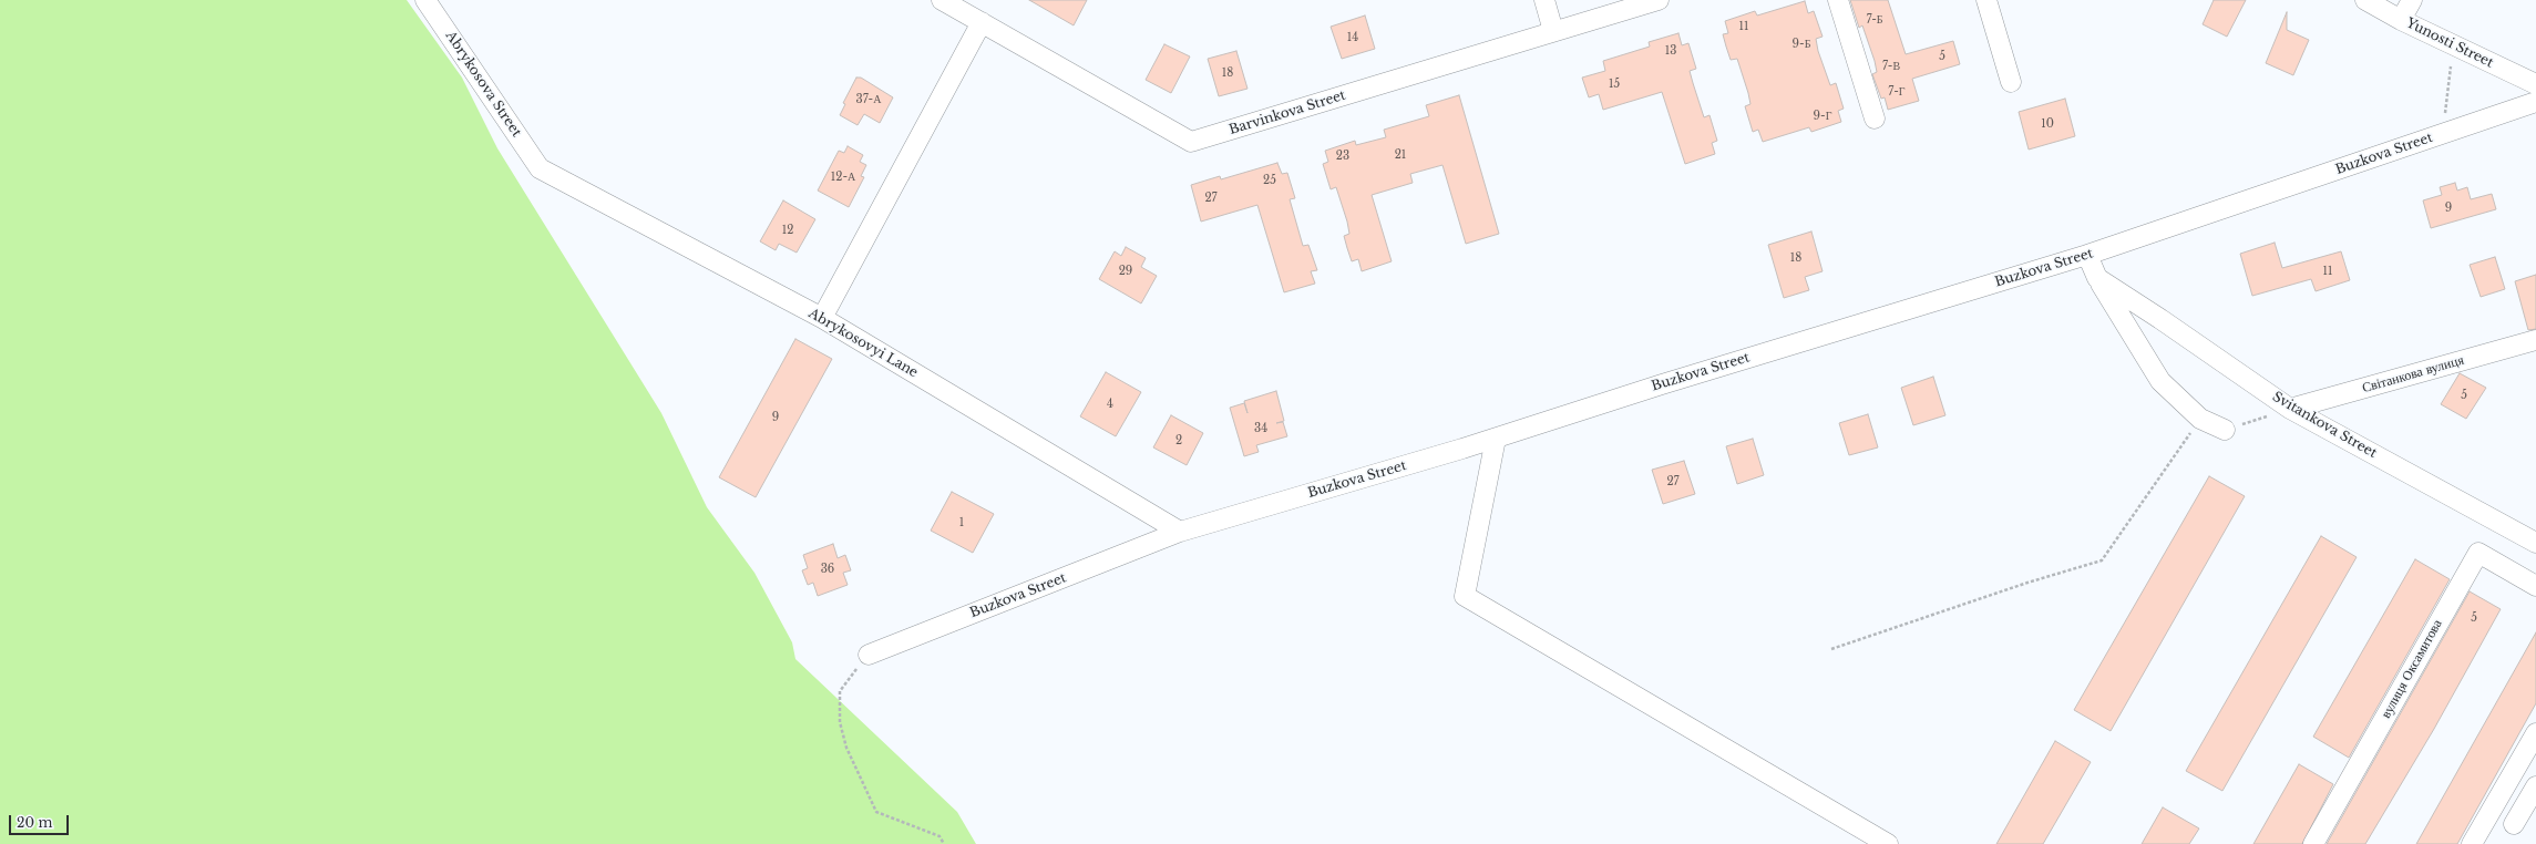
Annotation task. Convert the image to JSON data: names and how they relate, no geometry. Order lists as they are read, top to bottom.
{
  "streets": {
    "street": [
      "Yunosti Street",
      "Abrykosova Street",
      "Barvinkova Street",
      "Buzkova Street",
      "Abrykosovyi Lane",
      "Світанкова вулиця",
      "Svitankova Street",
      "вулиця Оксамитова"
    ]
  },
  "crossings": [
    ["Abrykosova Street", "Abrykosovyi Lane"],
    ["Buzkova Street", "Abrykosovyi Lane"],
    ["Світанкова вулиця", "Svitankova Street"]
  ],
  "house_numbers": [
    "7-Б",
    "11",
    "14",
    "9-Б",
    "13",
    "5",
    "7-В",
    "18",
    "15",
    "7-Г",
    "37-А",
    "9-Г",
    "10",
    "21",
    "23",
    "12-А",
    "25",
    "27",
    "9",
    "12",
    "18",
    "29",
    "11",
    "5",
    "4",
    "9",
    "34",
    "2",
    "27",
    "1",
    "36",
    "5"
  ],
  "scale_bar": "20 m"
}
